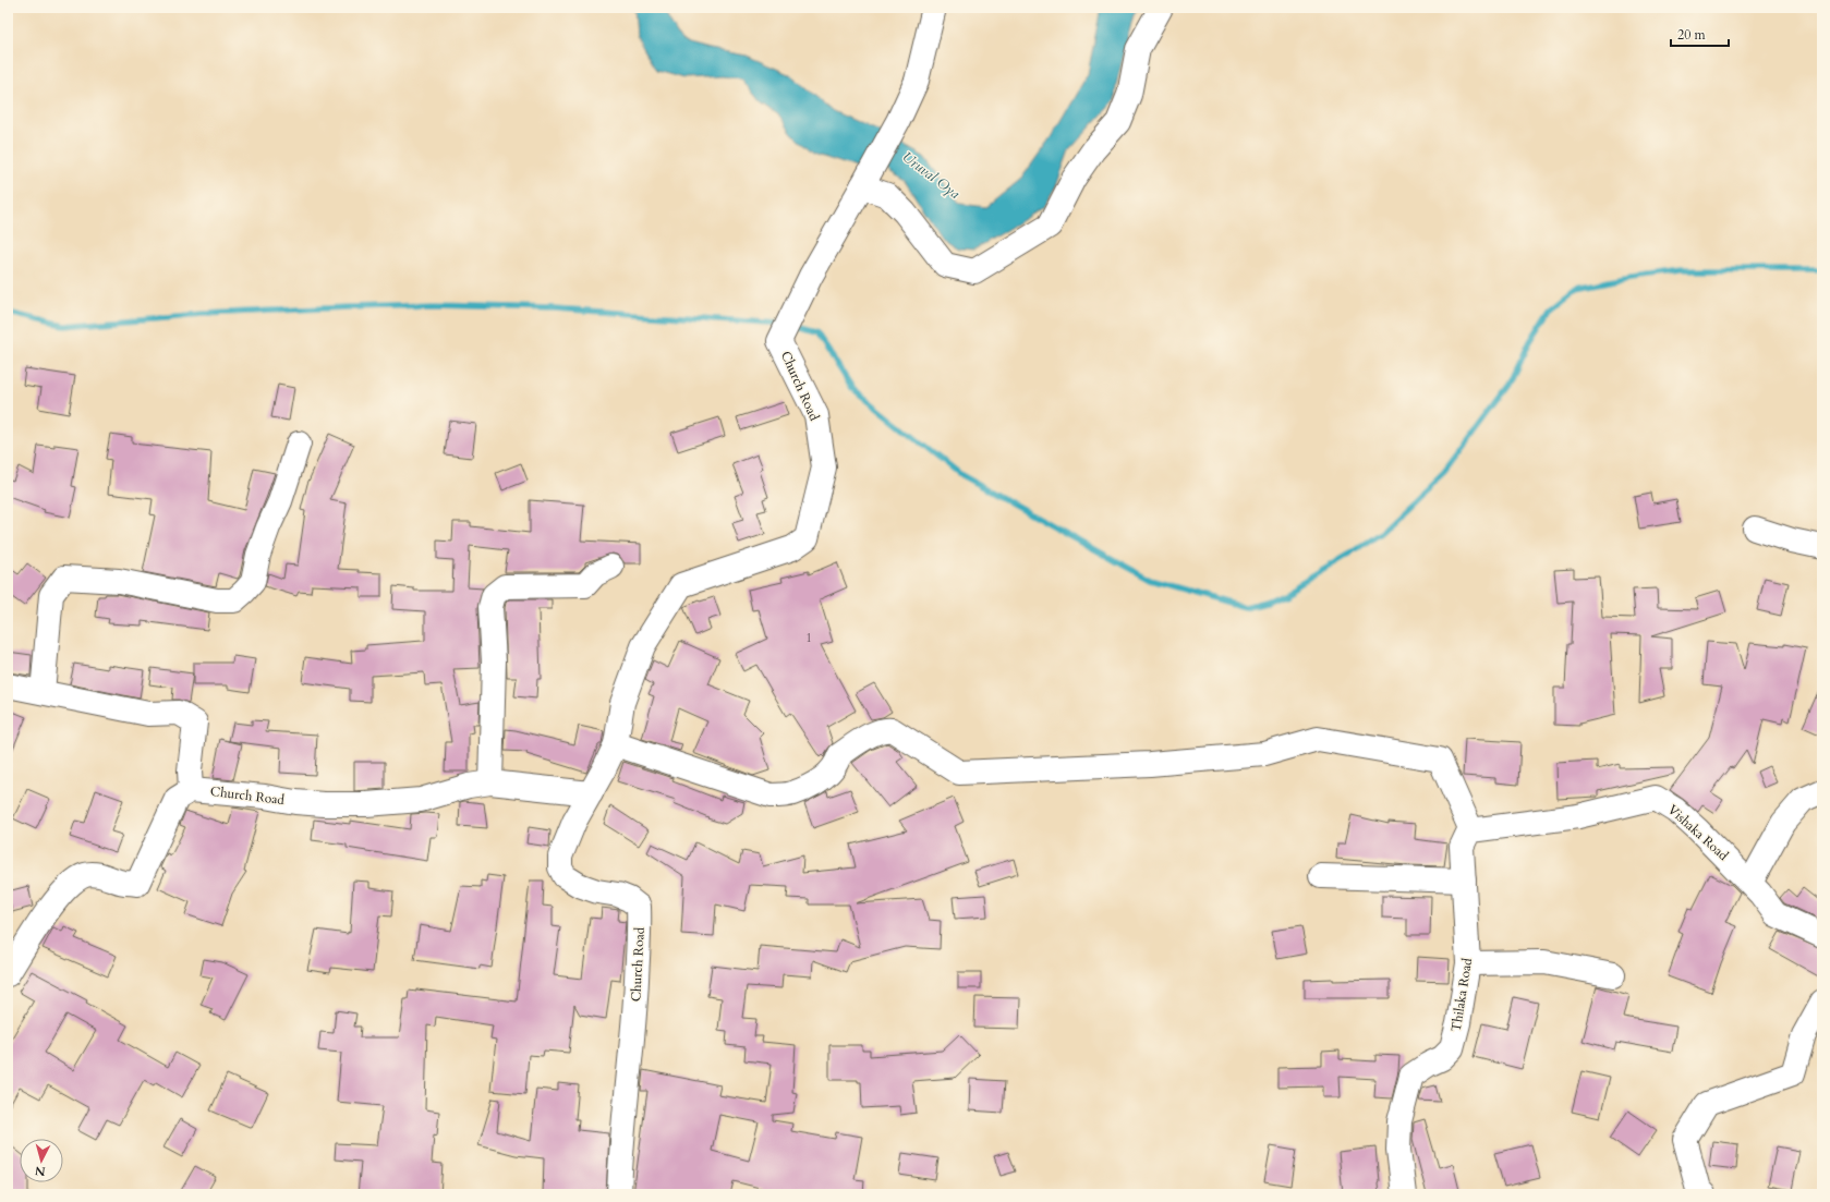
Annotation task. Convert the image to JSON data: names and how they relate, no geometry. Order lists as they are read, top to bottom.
{
  "streets": {
    "street": ["Church Road", "Vishaka Road", "Thilaka Road"]
  },
  "crossings": [
    ["Vishaka Road", "Thilaka Road"]
  ],
  "water": ["Uruval Oya"],
  "house_numbers": ["1"],
  "scale_bar": "20 m",
  "north": "bottom"
}
